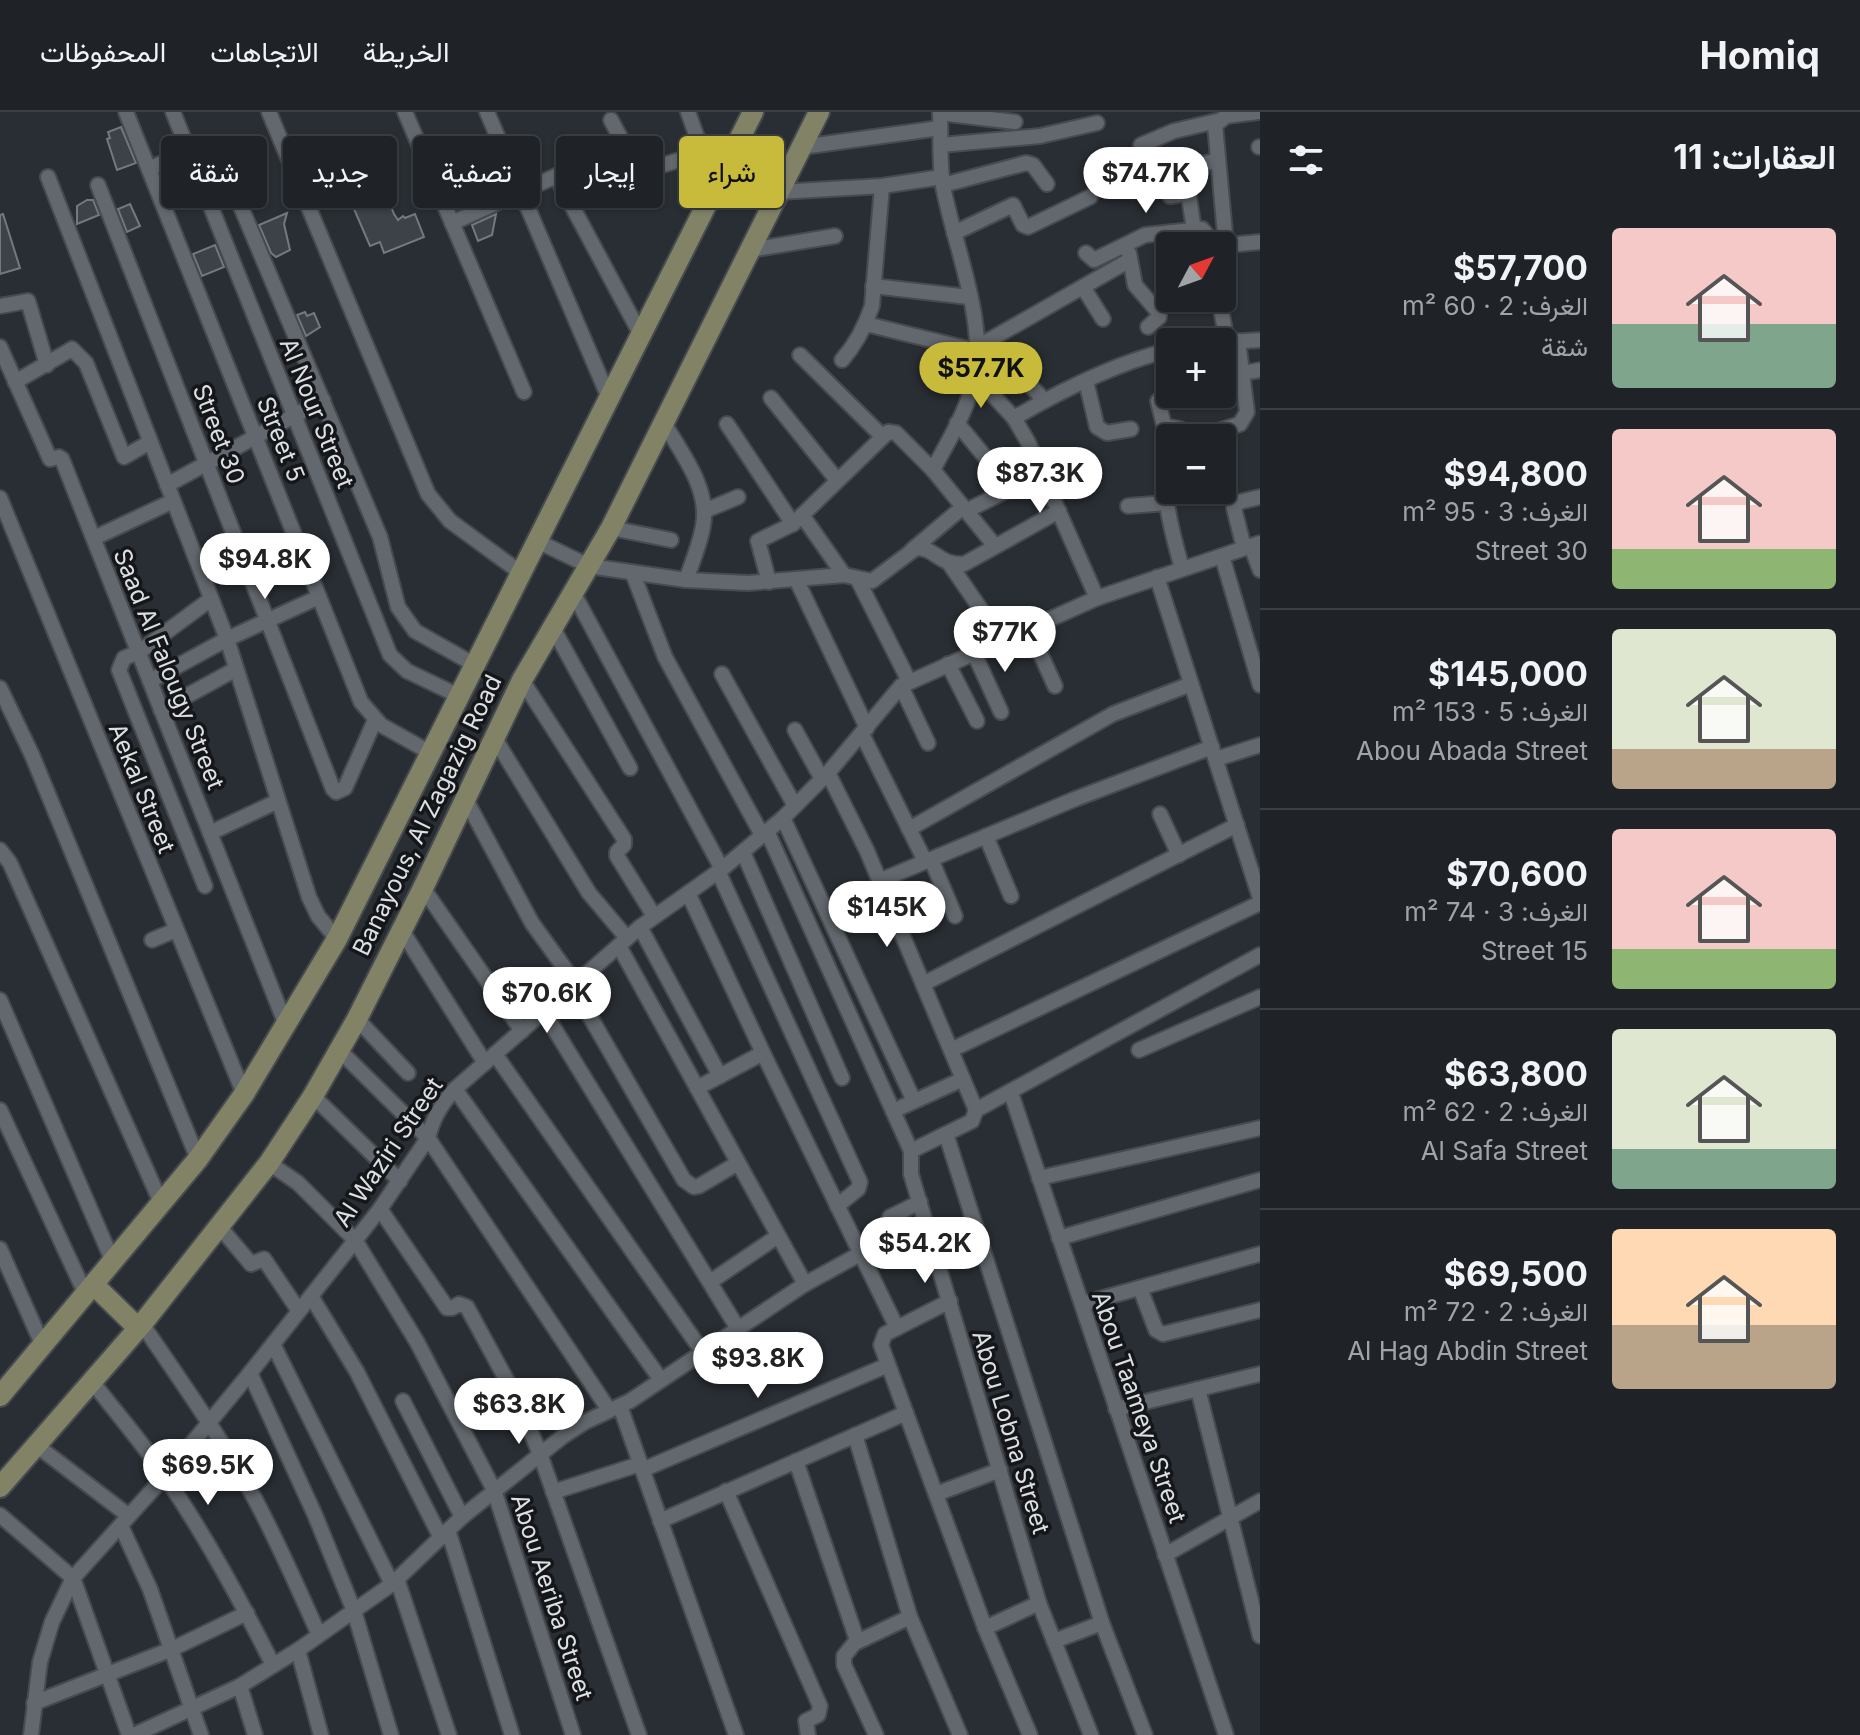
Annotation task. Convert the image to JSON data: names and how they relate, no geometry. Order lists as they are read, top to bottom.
{
  "streets": {
    "main road": ["Banayous, Al Zagazig Road"],
    "street": [
      "Al Nour Street",
      "Street 30",
      "Street 5",
      "Saad Al Falougy Street",
      "Aekal Street",
      "Al Waziri Street",
      "Abou Taameya Street",
      "Abou Lobna Street",
      "Abou Aeriba Street"
    ]
  },
  "crossings": [
    ["Al Nour Street", "Banayous, Al Zagazig Road"],
    ["Street 30", "Street 5"],
    ["Street 5", "Banayous, Al Zagazig Road"],
    ["Saad Al Falougy Street", "Banayous, Al Zagazig Road"],
    ["Aekal Street", "Banayous, Al Zagazig Road"],
    ["Banayous, Al Zagazig Road", "Abou Aeriba Street"],
    ["Al Waziri Street", "Abou Lobna Street"],
    ["Al Waziri Street", "Abou Aeriba Street"]
  ],
  "north": "top right",
  "page": {
    "header": "Homiq",
    "nav": ["الخريطة", "الاتجاهات", "المحفوظات"],
    "heading": "العقارات: 11",
    "chip": [
      "شراء",
      "إيجار",
      "تصفية",
      "جديد",
      "شقة"
    ],
    "price": [
      "$74.7K",
      "$57.7K",
      "$87.3K",
      "$94.8K",
      "$77K",
      "$145K",
      "$70.6K",
      "$54.2K",
      "$93.8K",
      "$63.8K",
      "$69.5K"
    ],
    "list": [
      {
        "name": "$57,700",
        "note": "الغرف: 2 · 60 m² · شقة"
      },
      {
        "name": "$94,800",
        "note": "الغرف: 3 · 95 m² · Street 30"
      },
      {
        "name": "$145,000",
        "note": "الغرف: 5 · 153 m² · Abou Abada Street"
      },
      {
        "name": "$70,600",
        "note": "الغرف: 3 · 74 m² · Street 15"
      },
      {
        "name": "$63,800",
        "note": "الغرف: 2 · 62 m² · Al Safa Street"
      },
      {
        "name": "$69,500",
        "note": "الغرف: 2 · 72 m² · Al Hag Abdin Street"
      }
    ],
    "map_buttons": ["+", "−"]
  }
}
